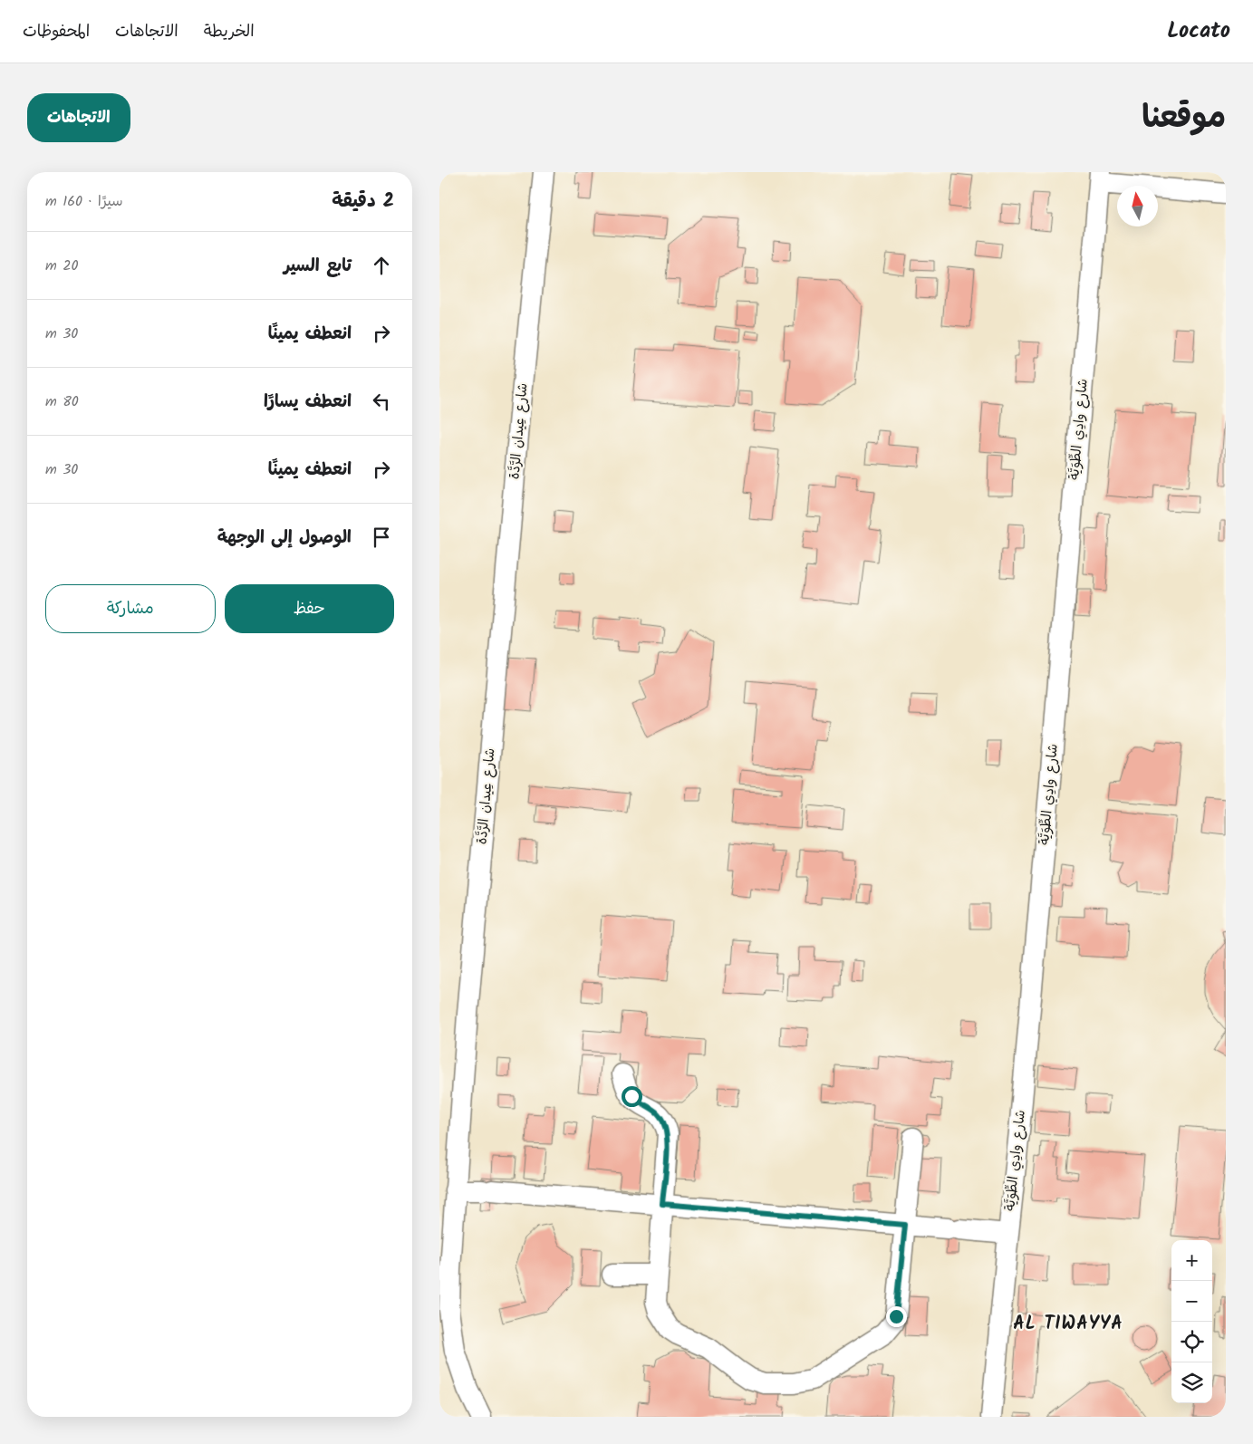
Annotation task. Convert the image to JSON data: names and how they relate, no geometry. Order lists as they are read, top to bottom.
{
  "streets": {
    "street": ["شارع وادِي الطِّوَيَّة", "شارع عِيدان الرَّدَّة"]
  },
  "districts": ["AL TIWAYYA"],
  "north": "top",
  "page": {
    "header": "Locato",
    "nav": ["الخريطة", "الاتجاهات", "المحفوظات"],
    "title": "موقعنا",
    "buttons": [
      "الاتجاهات",
      ["حفظ", "مشاركة"]
    ],
    "heading": ["2 دقيقة", "سيرًا · 160 m"],
    "list": [
      ["تابع السير", "20 m"],
      ["انعطف يمينًا", "30 m"],
      ["انعطف يسارًا", "80 m"],
      ["انعطف يمينًا", "30 m"],
      "الوصول إلى الوجهة"
    ],
    "map_buttons": ["+", "−"]
  }
}
